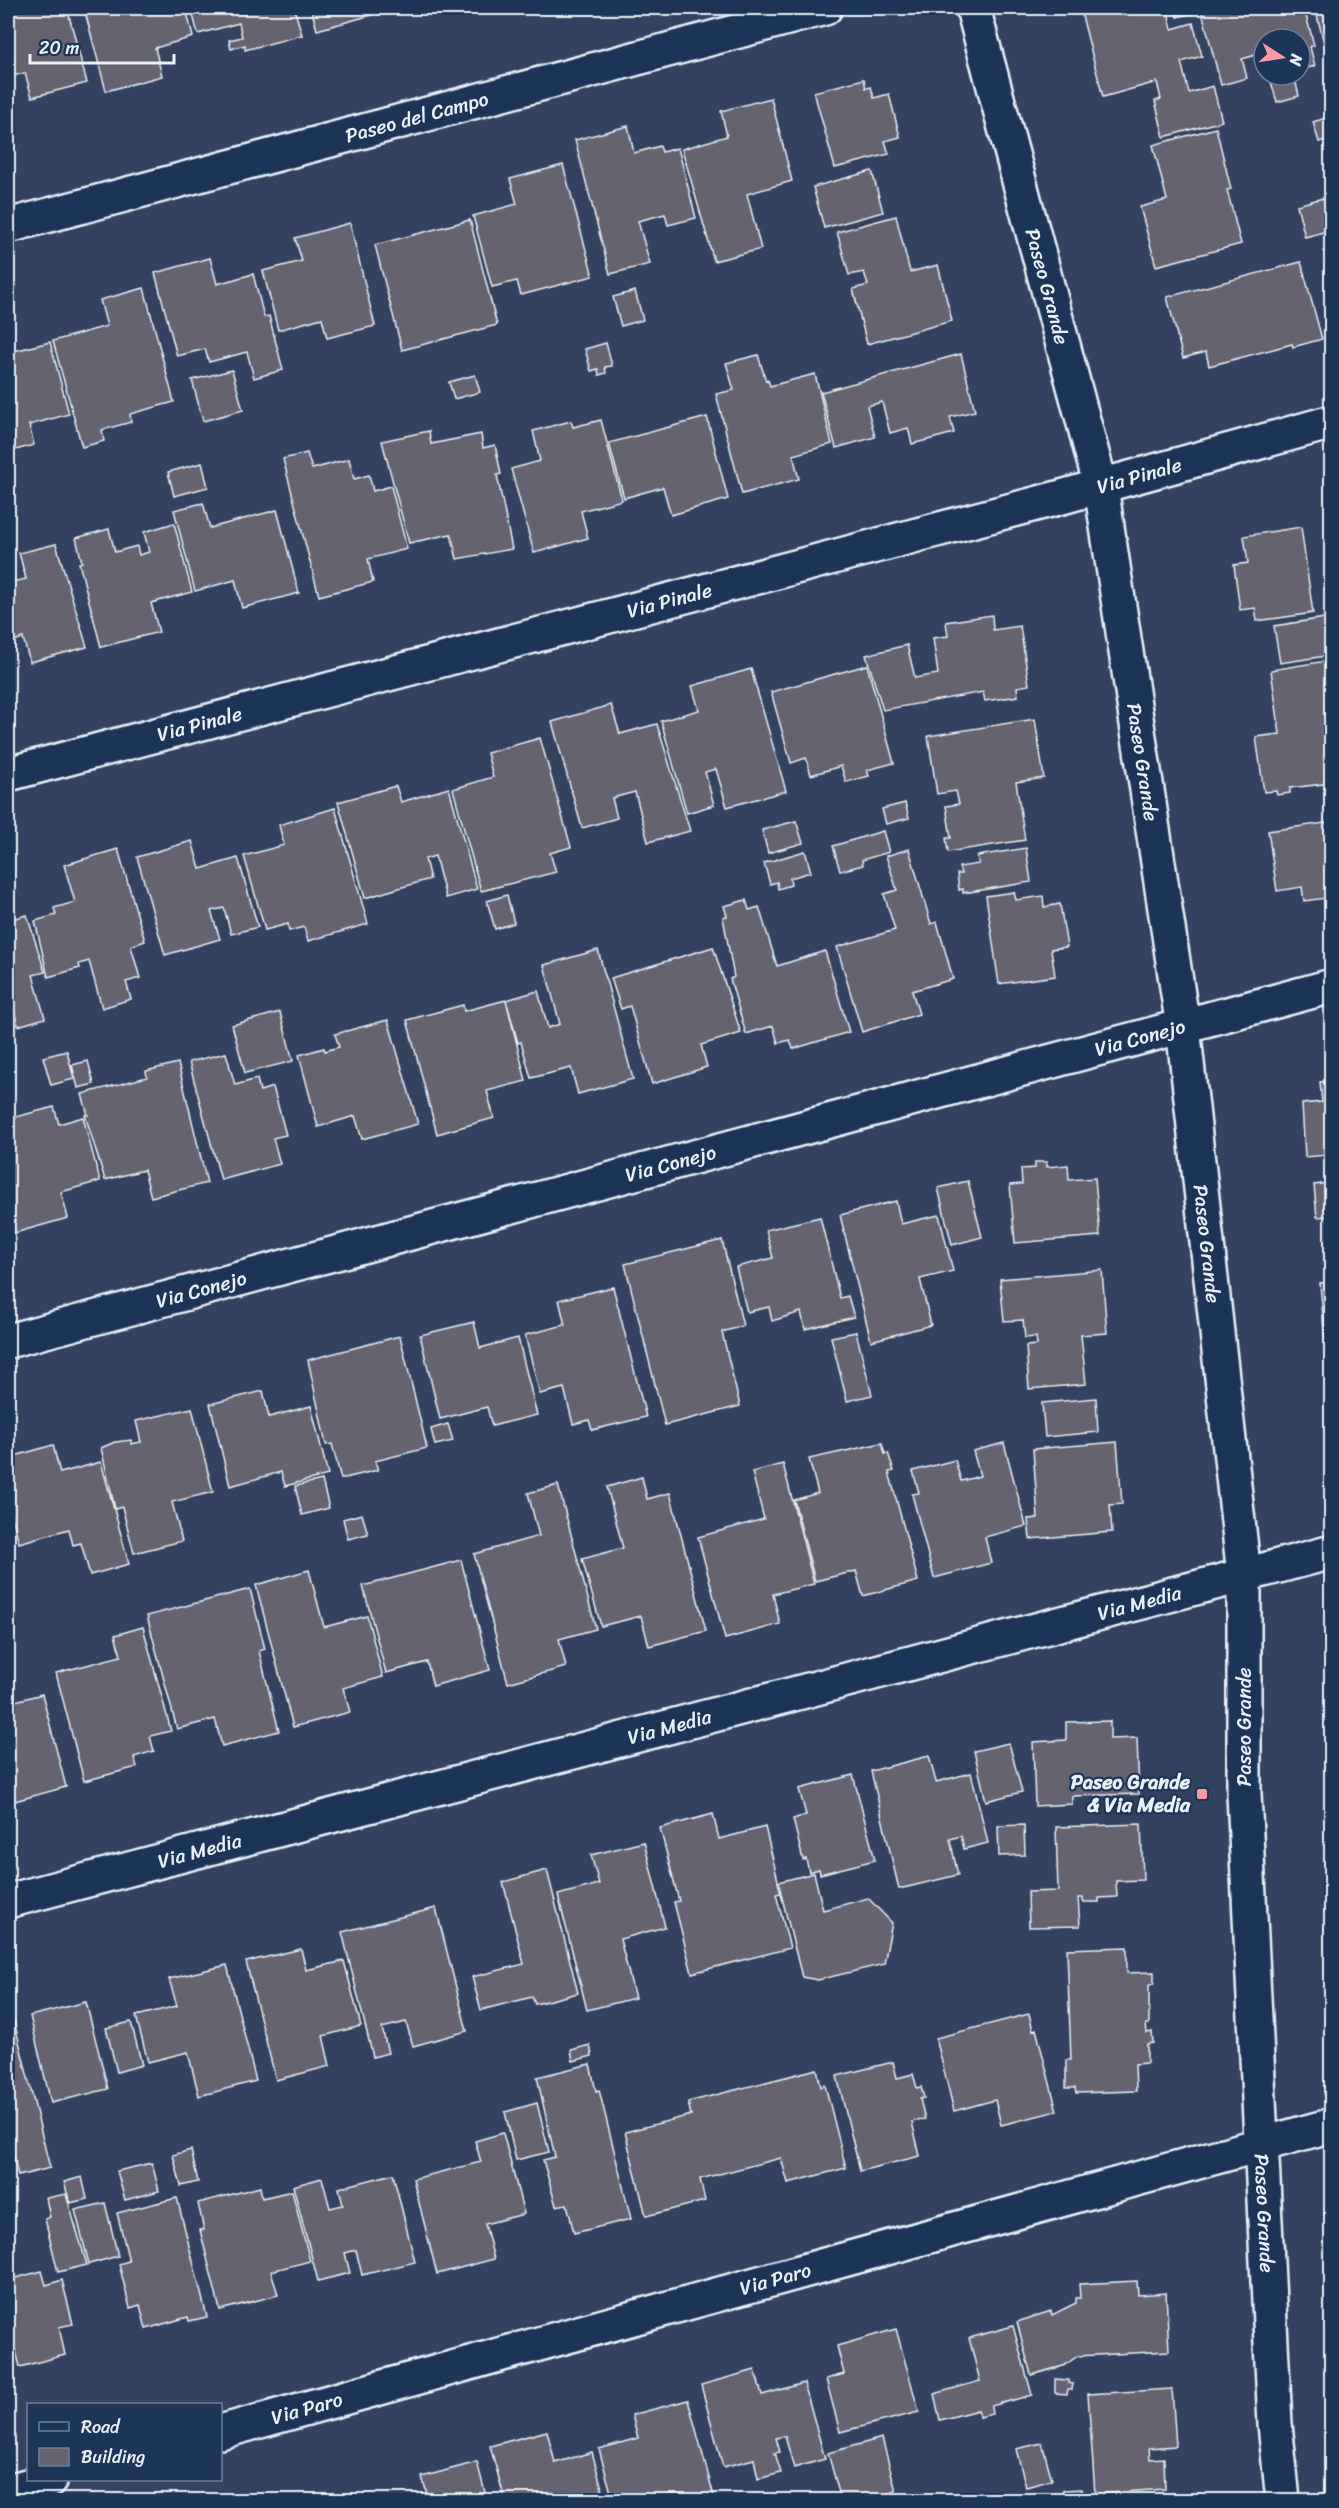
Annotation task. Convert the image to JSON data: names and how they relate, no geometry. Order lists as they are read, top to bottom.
{
  "streets": {
    "street": [
      "Paseo del Campo",
      "Paseo Grande",
      "Via Pinale",
      "Via Conejo",
      "Via Media",
      "Via Paro"
    ]
  },
  "crossings": [
    ["Paseo Grande", "Via Pinale"],
    ["Paseo Grande", "Via Conejo"],
    ["Paseo Grande", "Via Media"],
    ["Paseo Grande", "Via Paro"]
  ],
  "places": {
    "transit": ["Paseo Grande & Via Media"]
  },
  "legend": ["Road", "Building"],
  "scale_bar": "20 m",
  "north": "right"
}
